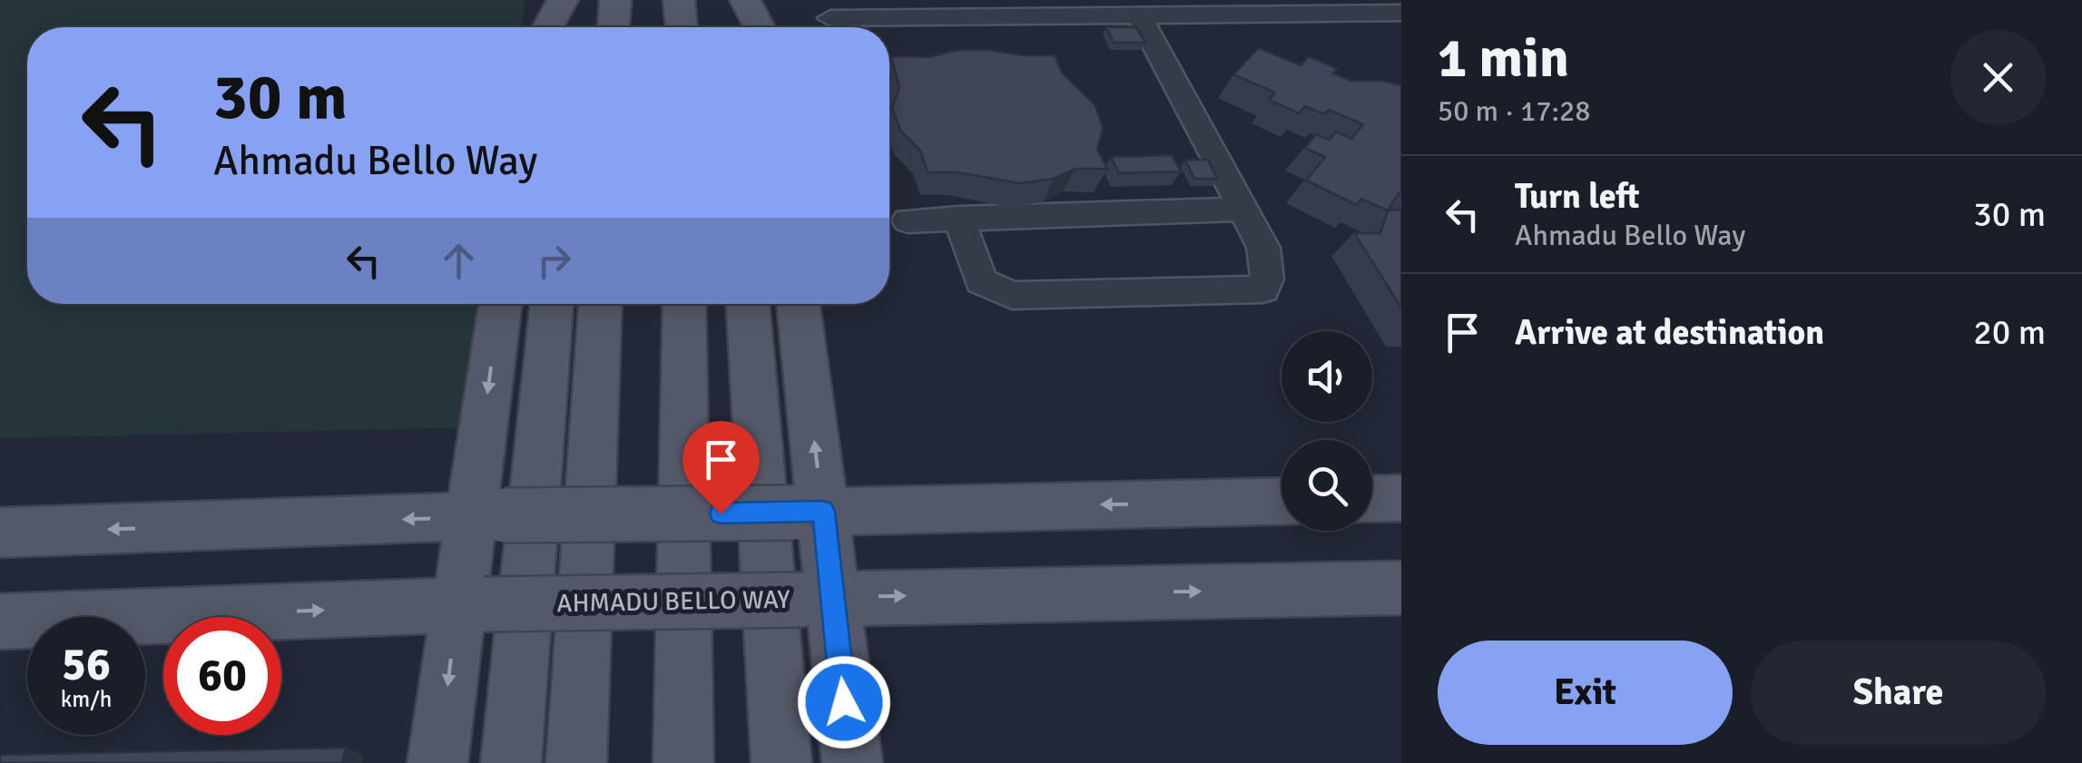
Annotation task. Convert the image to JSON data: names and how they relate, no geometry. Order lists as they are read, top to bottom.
{
  "streets": {
    "main road": ["AHMADU BELLO WAY"]
  },
  "page": {
    "heading": ["1 min", "50 m · 17:28"],
    "turn": ["30 m", "Ahmadu Bello Way"],
    "list": [
      {
        "name": "Turn left",
        "note": "Ahmadu Bello Way",
        "value": "30 m"
      },
      {
        "name": "Arrive at destination",
        "value": "20 m"
      }
    ],
    "speed": "56 km/h",
    "limit": "60",
    "buttons": ["Exit", "Share"]
  }
}
